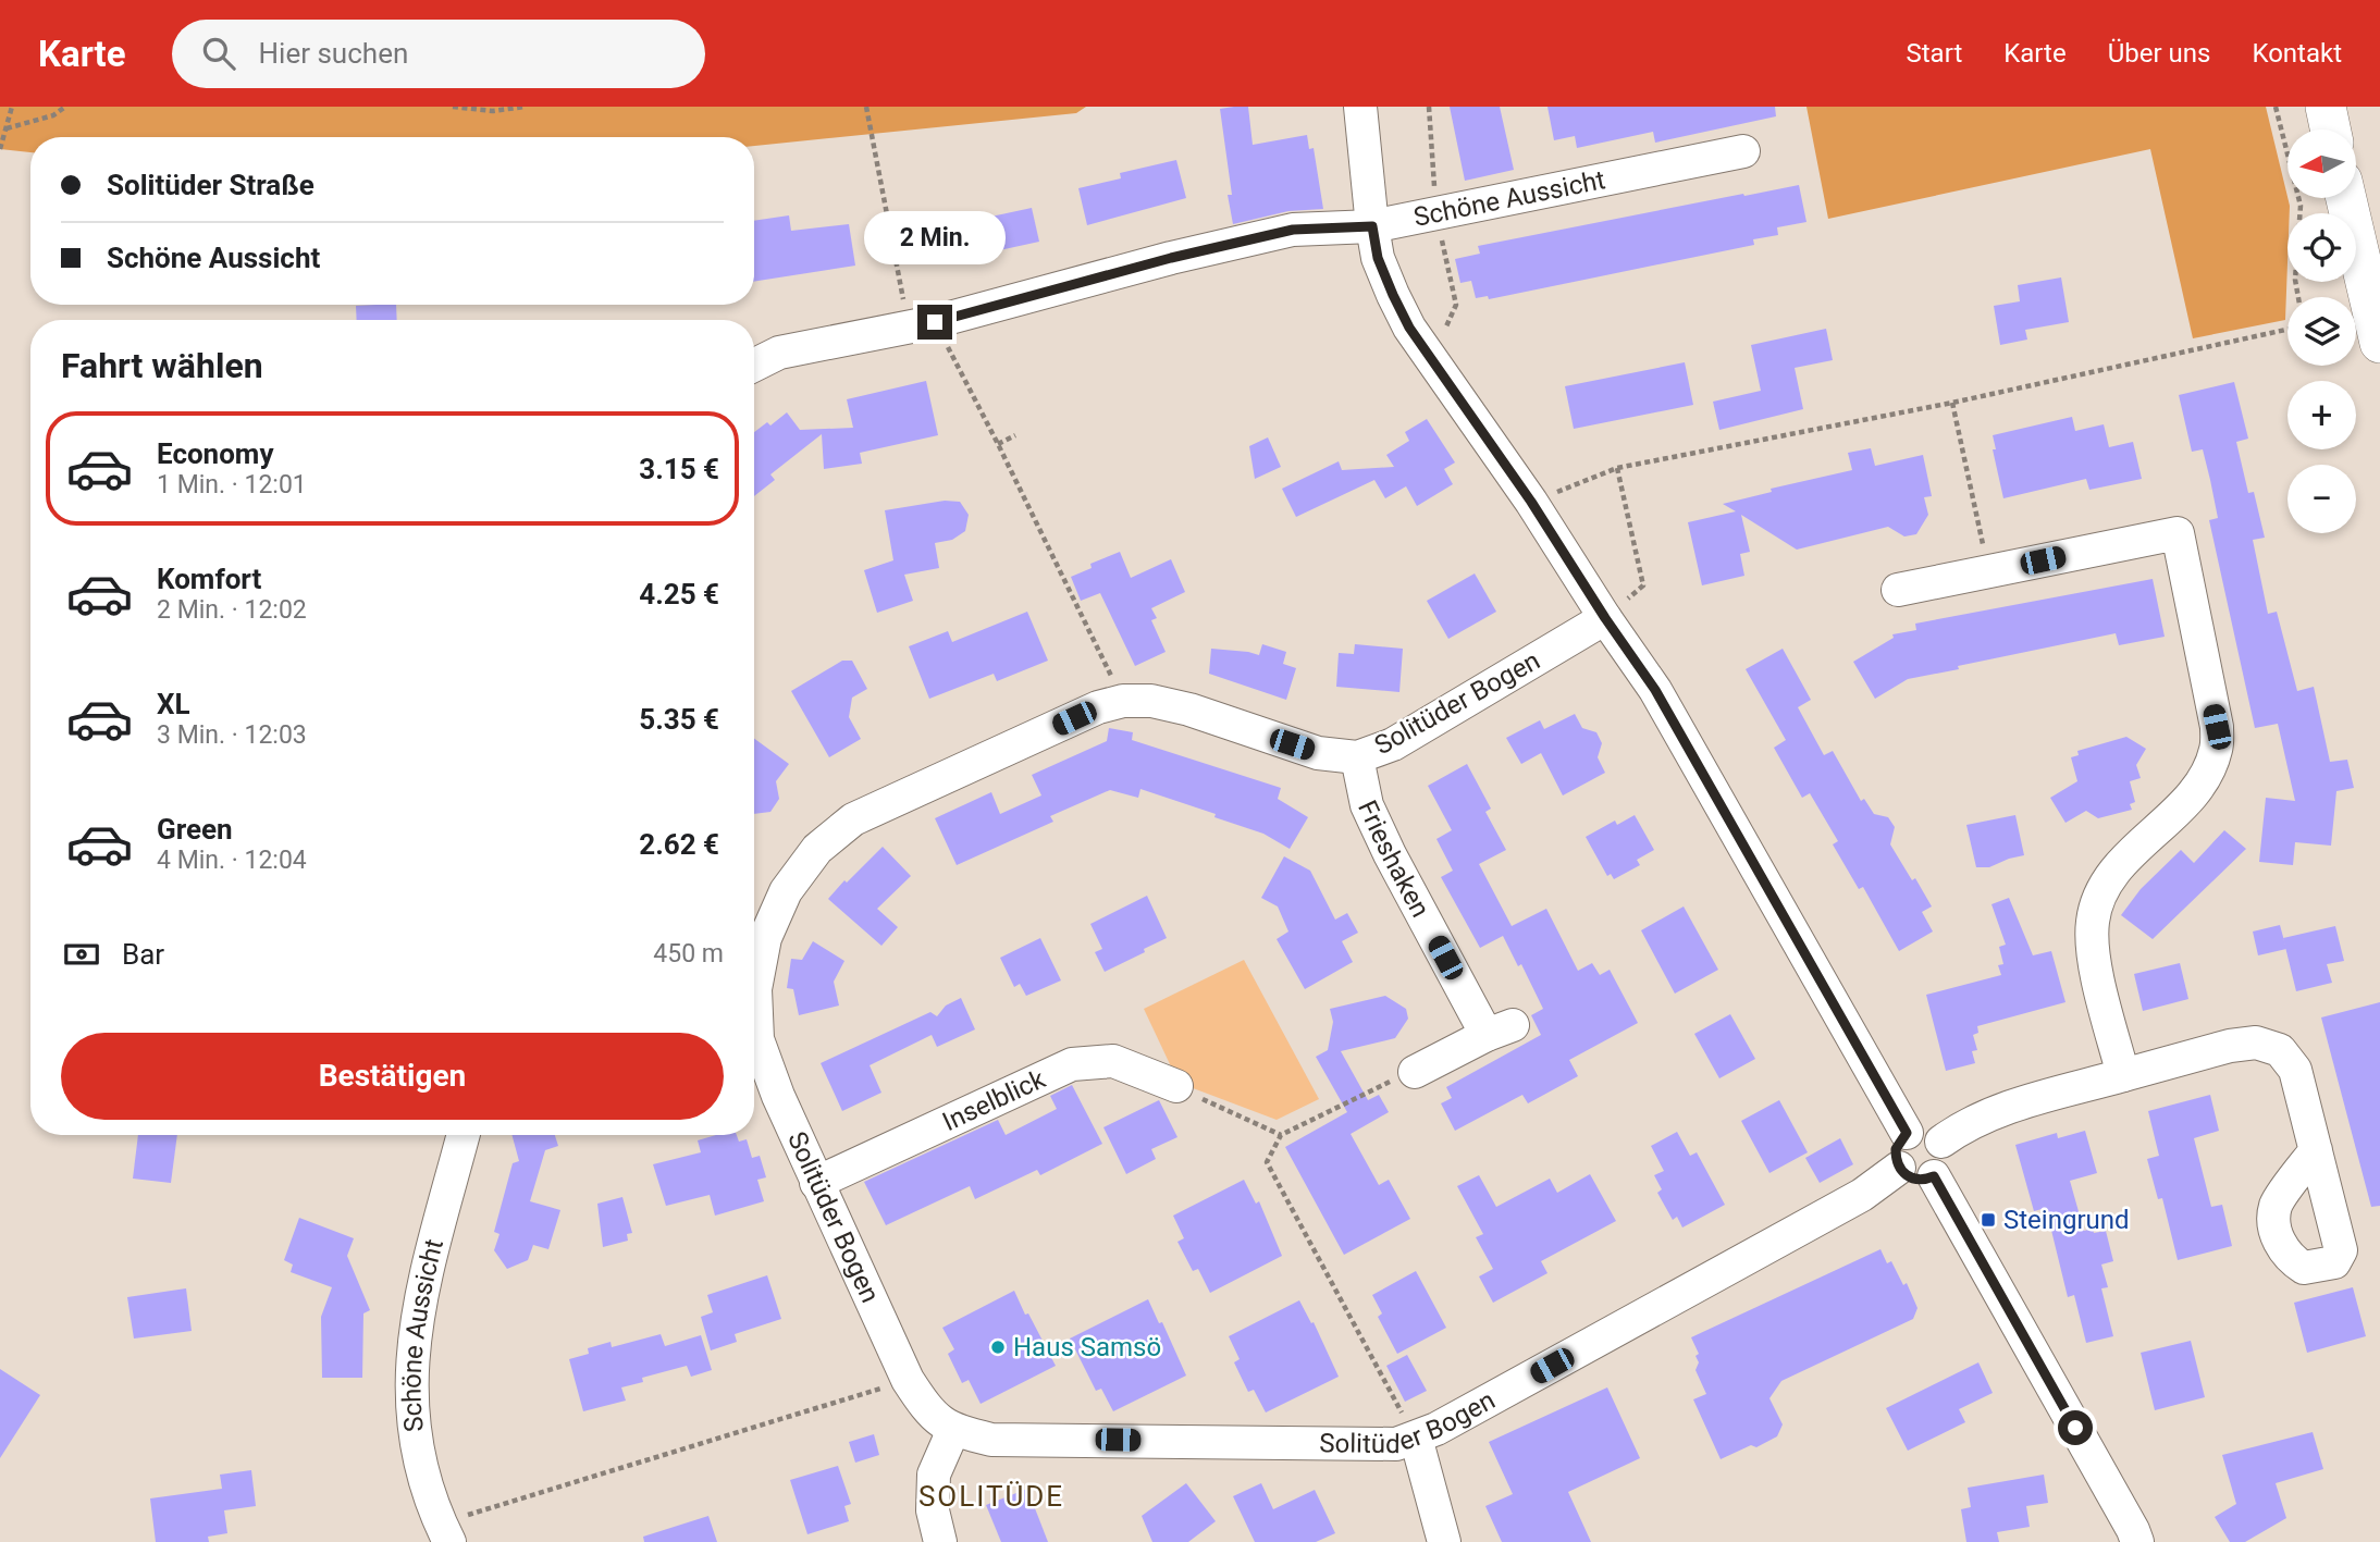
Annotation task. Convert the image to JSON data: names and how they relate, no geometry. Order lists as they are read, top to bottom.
{
  "streets": {
    "street": [
      "Schöne Aussicht",
      "Solitüder Bogen",
      "Frieshaken",
      "Inselblick"
    ]
  },
  "crossings": [
    ["Solitüder Bogen", "Frieshaken"],
    ["Solitüder Bogen", "Inselblick"]
  ],
  "districts": ["SOLITÜDE"],
  "places": {
    "transit": ["Steingrund"],
    "other": ["Haus Samsö"]
  },
  "north": "left",
  "page": {
    "header": "Karte",
    "search": "Hier suchen",
    "nav": [
      "Start",
      "Karte",
      "Über uns",
      "Kontakt"
    ],
    "map_buttons": ["+", "−"],
    "banner": ["Solitüder Straße", "Schöne Aussicht"],
    "bubble": "2 Min.",
    "heading": "Fahrt wählen",
    "list": [
      {
        "name": "Economy",
        "note": "1 Min. · 12:01",
        "value": "3.15 €"
      },
      {
        "name": "Komfort",
        "note": "2 Min. · 12:02",
        "value": "4.25 €"
      },
      {
        "name": "XL",
        "note": "3 Min. · 12:03",
        "value": "5.35 €"
      },
      {
        "name": "Green",
        "note": "4 Min. · 12:04",
        "value": "2.62 €"
      }
    ],
    "pay": ["Bar", "450 m"],
    "buttons": "Bestätigen"
  }
}
